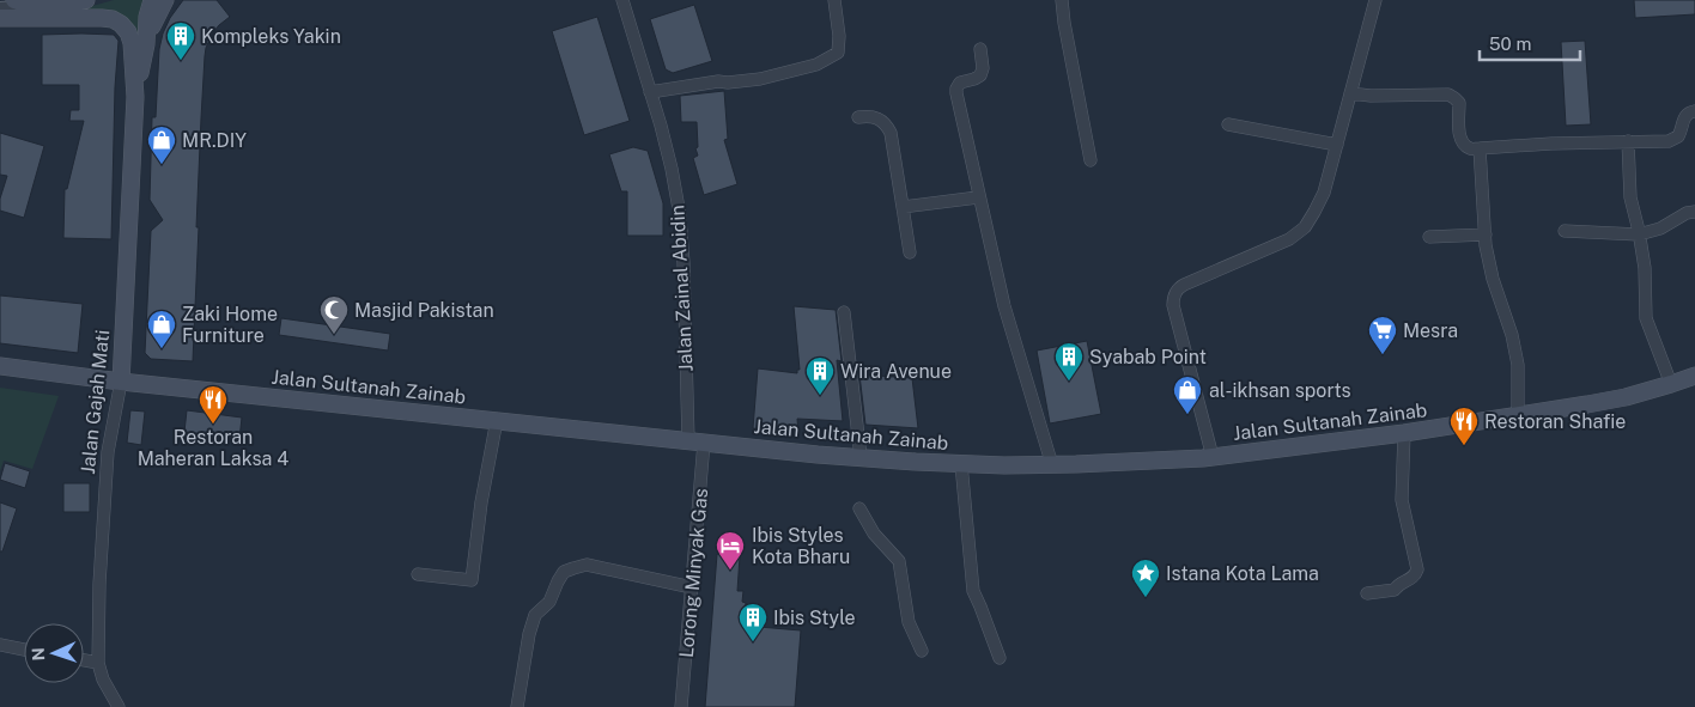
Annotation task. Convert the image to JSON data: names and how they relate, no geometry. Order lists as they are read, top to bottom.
{
  "streets": {
    "main road": ["Jalan Sultanah Zainab", "Jalan Gajah Mati"],
    "street": ["Jalan Zainal Abidin", "Lorong Minyak Gas"]
  },
  "crossings": [
    ["Jalan Zainal Abidin", "Jalan Sultanah Zainab"],
    ["Jalan Zainal Abidin", "Lorong Minyak Gas"],
    ["Jalan Sultanah Zainab", "Jalan Gajah Mati"],
    ["Jalan Sultanah Zainab", "Lorong Minyak Gas"]
  ],
  "places": {
    "building": [
      "Kompleks Yakin",
      "Syabab Point",
      "Wira Avenue",
      "Ibis Style"
    ],
    "shop": ["MR.DIY", "Zaki Home Furniture", "al-ikhsan sports"],
    "mosque": ["Masjid Pakistan"],
    "supermarket": ["Mesra"],
    "restaurant": ["Restoran Maheran Laksa 4", "Restoran Shafie"],
    "hotel": ["Ibis Styles Kota Bharu"],
    "place": ["Istana Kota Lama"]
  },
  "scale_bar": "50 m",
  "north": "left"
}
